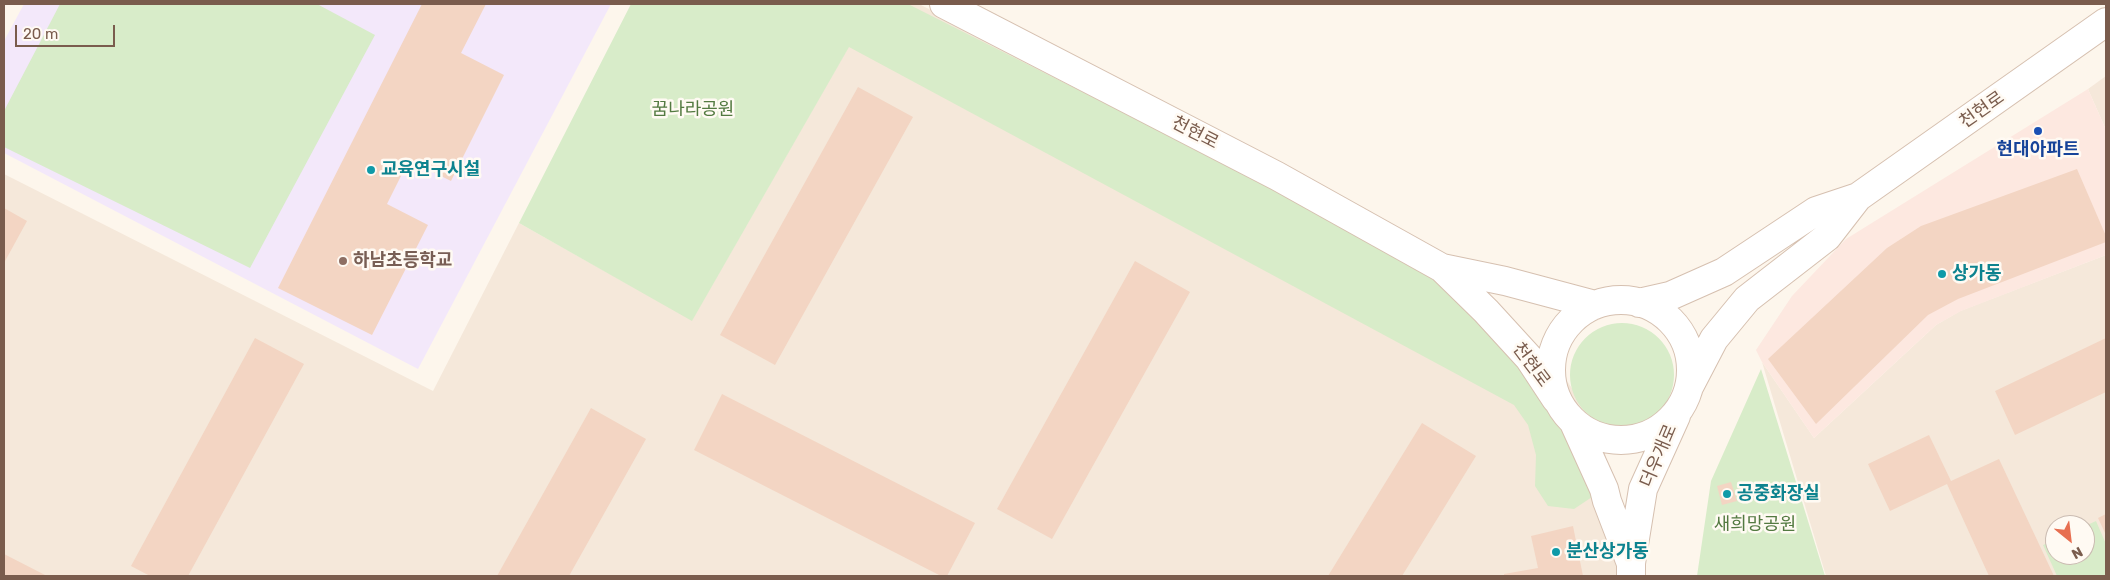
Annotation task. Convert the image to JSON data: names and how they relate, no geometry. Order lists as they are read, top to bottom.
{
  "streets": {
    "main road": ["천현로", "더우개로"]
  },
  "crossings": [
    ["천현로", "더우개로"]
  ],
  "parks": ["꿈나라공원", "새희망공원"],
  "places": [
    "현대아파트",
    "교육연구시설",
    "하남초등학교",
    "상가동",
    "공중화장실",
    "분산상가동"
  ],
  "scale_bar": "20 m",
  "north": "bottom right"
}
